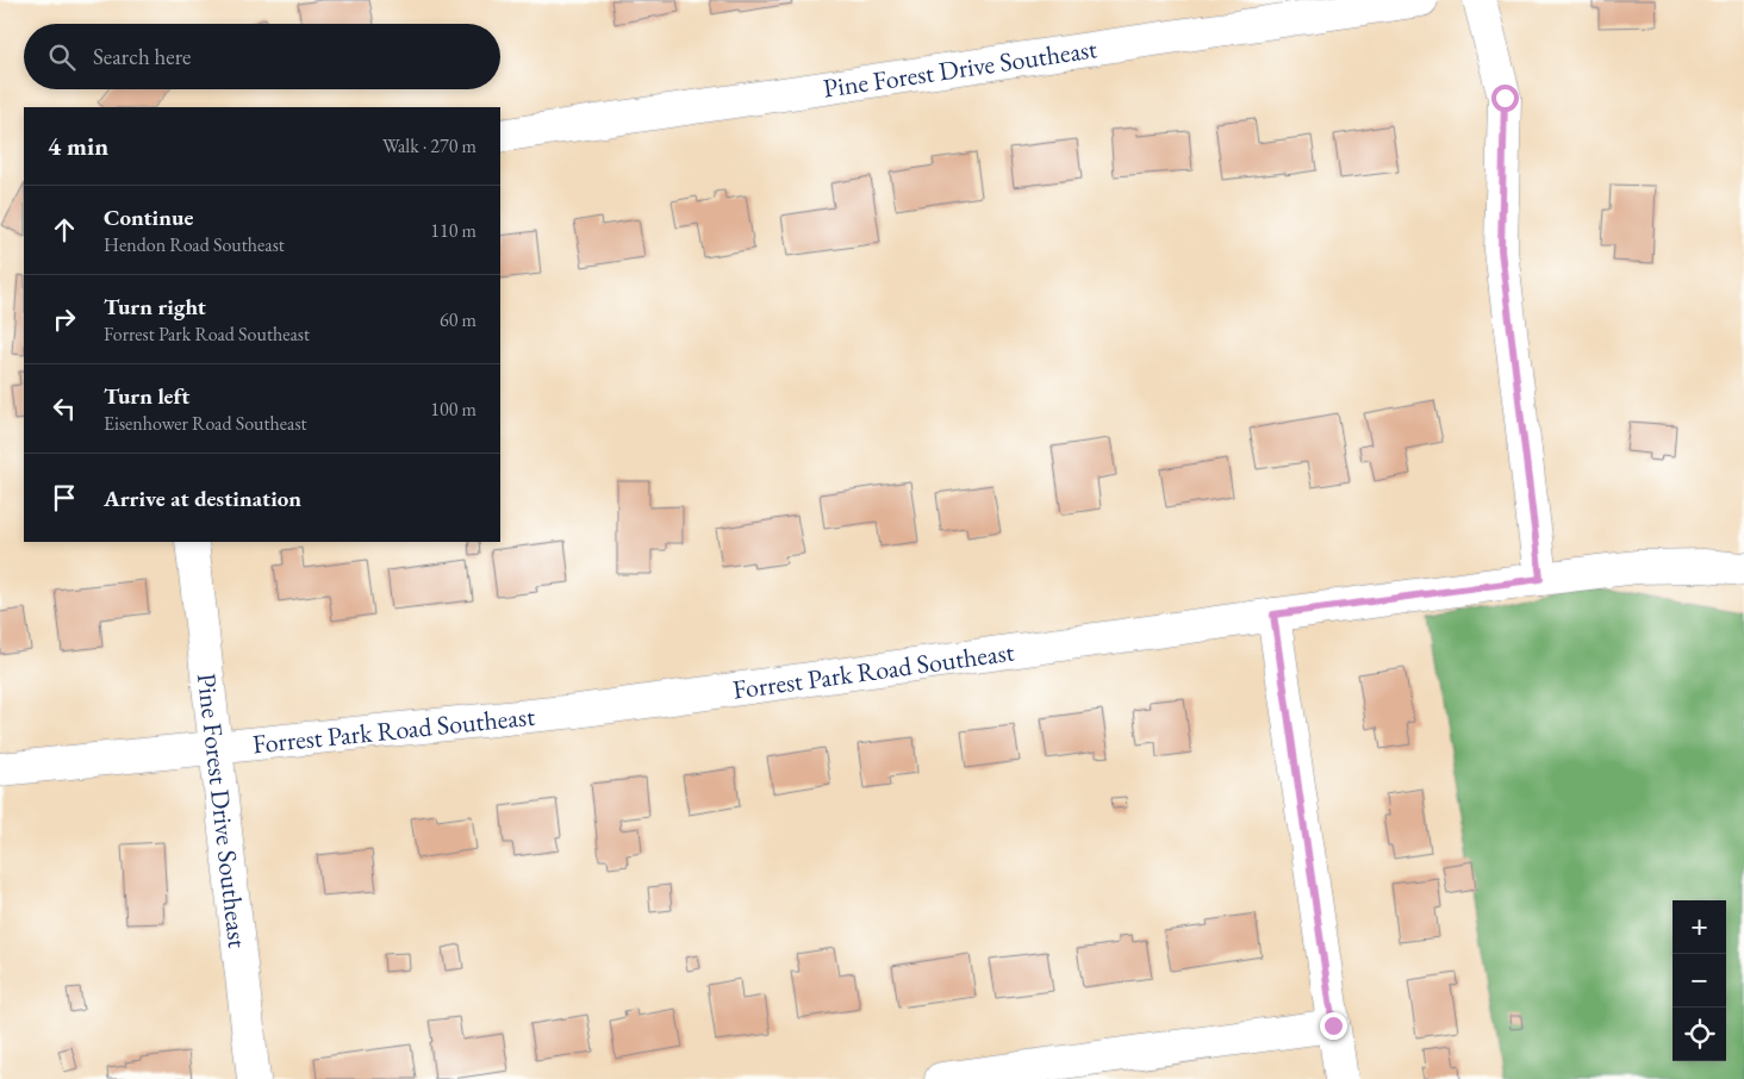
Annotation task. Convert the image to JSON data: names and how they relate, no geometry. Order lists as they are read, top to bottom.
{
  "streets": {
    "street": ["Pine Forest Drive Southeast", "Forrest Park Road Southeast"]
  },
  "crossings": [
    ["Pine Forest Drive Southeast", "Forrest Park Road Southeast"]
  ],
  "page": {
    "search": "Search here",
    "heading": ["4 min", "Walk · 270 m"],
    "list": [
      ["Continue", "Hendon Road Southeast", "110 m"],
      ["Turn right", "Forrest Park Road Southeast", "60 m"],
      ["Turn left", "Eisenhower Road Southeast", "100 m"],
      "Arrive at destination"
    ],
    "map_buttons": ["+", "−"]
  }
}
